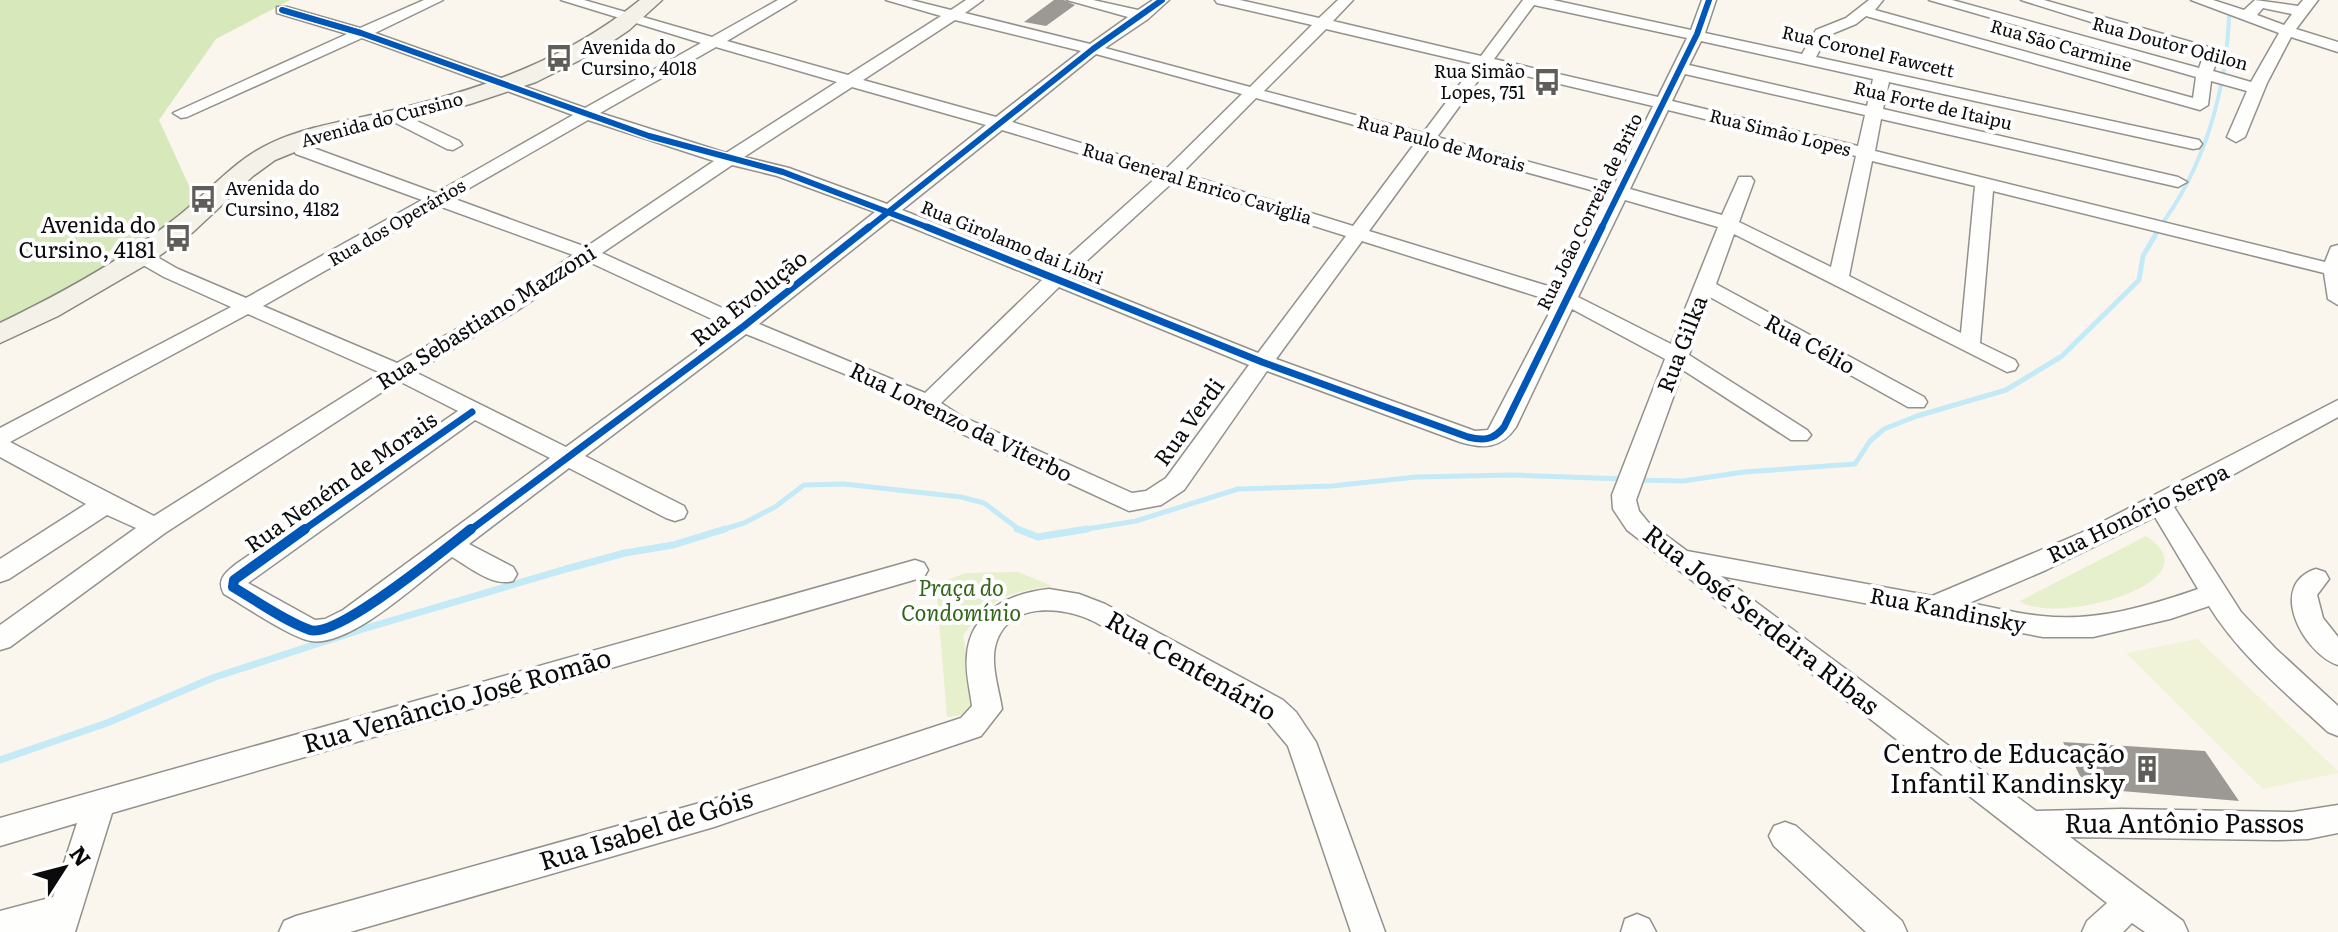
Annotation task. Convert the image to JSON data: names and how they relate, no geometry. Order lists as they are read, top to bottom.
{
  "streets": {
    "main road": ["Avenida do Cursino"],
    "street": [
      "Rua Doutor Odilon",
      "Rua São Carmine",
      "Rua Coronel Fawcett",
      "Rua Forte de Itaipu",
      "Rua Simão Lopes",
      "Rua Paulo de Morais",
      "Rua General Enrico Caviglia",
      "Rua João Correia de Brito",
      "Rua dos Operários",
      "Rua Girolamo dai Libri",
      "Rua Evolução",
      "Rua Sebastiano Mazzoni",
      "Rua Gilka",
      "Rua Célio",
      "Rua Lorenzo da Viterbo",
      "Rua Verdi",
      "Rua Neném de Morais",
      "Rua Honório Serpa",
      "Rua Kandinsky",
      "Rua José Serdeira Ribas",
      "Rua Centenário",
      "Rua Venâncio José Romão",
      "Rua Antônio Passos",
      "Rua Isabel de Góis"
    ]
  },
  "crossings": [
    ["Rua Doutor Odilon", "Rua São Carmine"],
    ["Rua Coronel Fawcett", "Rua João Correia de Brito"],
    ["Rua Coronel Fawcett", "Rua Verdi"],
    ["Rua Forte de Itaipu", "Rua João Correia de Brito"],
    ["Avenida do Cursino", "Rua General Enrico Caviglia"],
    ["Avenida do Cursino", "Rua Girolamo dai Libri"],
    ["Rua Simão Lopes", "Rua João Correia de Brito"],
    ["Rua Simão Lopes", "Rua Verdi"],
    ["Rua Paulo de Morais", "Rua João Correia de Brito"],
    ["Rua Paulo de Morais", "Rua Evolução"],
    ["Rua Paulo de Morais", "Rua Sebastiano Mazzoni"],
    ["Rua Paulo de Morais", "Rua Gilka"],
    ["Rua Paulo de Morais", "Rua Verdi"],
    ["Rua General Enrico Caviglia", "Rua João Correia de Brito"],
    ["Rua General Enrico Caviglia", "Rua dos Operários"],
    ["Rua General Enrico Caviglia", "Rua Evolução"],
    ["Rua General Enrico Caviglia", "Rua Sebastiano Mazzoni"],
    ["Rua General Enrico Caviglia", "Rua Gilka"],
    ["Rua General Enrico Caviglia", "Rua Verdi"],
    ["Rua João Correia de Brito", "Rua Girolamo dai Libri"],
    ["Rua dos Operários", "Rua Girolamo dai Libri"],
    ["Rua dos Operários", "Rua Lorenzo da Viterbo"],
    ["Rua Girolamo dai Libri", "Rua Evolução"],
    ["Rua Girolamo dai Libri", "Rua Sebastiano Mazzoni"],
    ["Rua Girolamo dai Libri", "Rua Verdi"],
    ["Rua Evolução", "Rua Lorenzo da Viterbo"],
    ["Rua Evolução", "Rua Neném de Morais"],
    ["Rua Sebastiano Mazzoni", "Rua Lorenzo da Viterbo"],
    ["Rua Gilka", "Rua Célio"],
    ["Rua Gilka", "Rua José Serdeira Ribas"],
    ["Rua Lorenzo da Viterbo", "Rua Verdi"],
    ["Rua Honório Serpa", "Rua Kandinsky"],
    ["Rua Kandinsky", "Rua José Serdeira Ribas"],
    ["Rua José Serdeira Ribas", "Rua Antônio Passos"],
    ["Rua Centenário", "Rua Isabel de Góis"]
  ],
  "parks": ["Praça do Condomínio"],
  "places": {
    "bus stop": [
      "Avenida do Cursino, 4018",
      "Rua Simão Lopes, 751",
      "Avenida do Cursino, 4182",
      "Avenida do Cursino, 4181"
    ],
    "building": ["Centro de Educação Infantil Kandinsky"]
  },
  "north": "top right"
}
